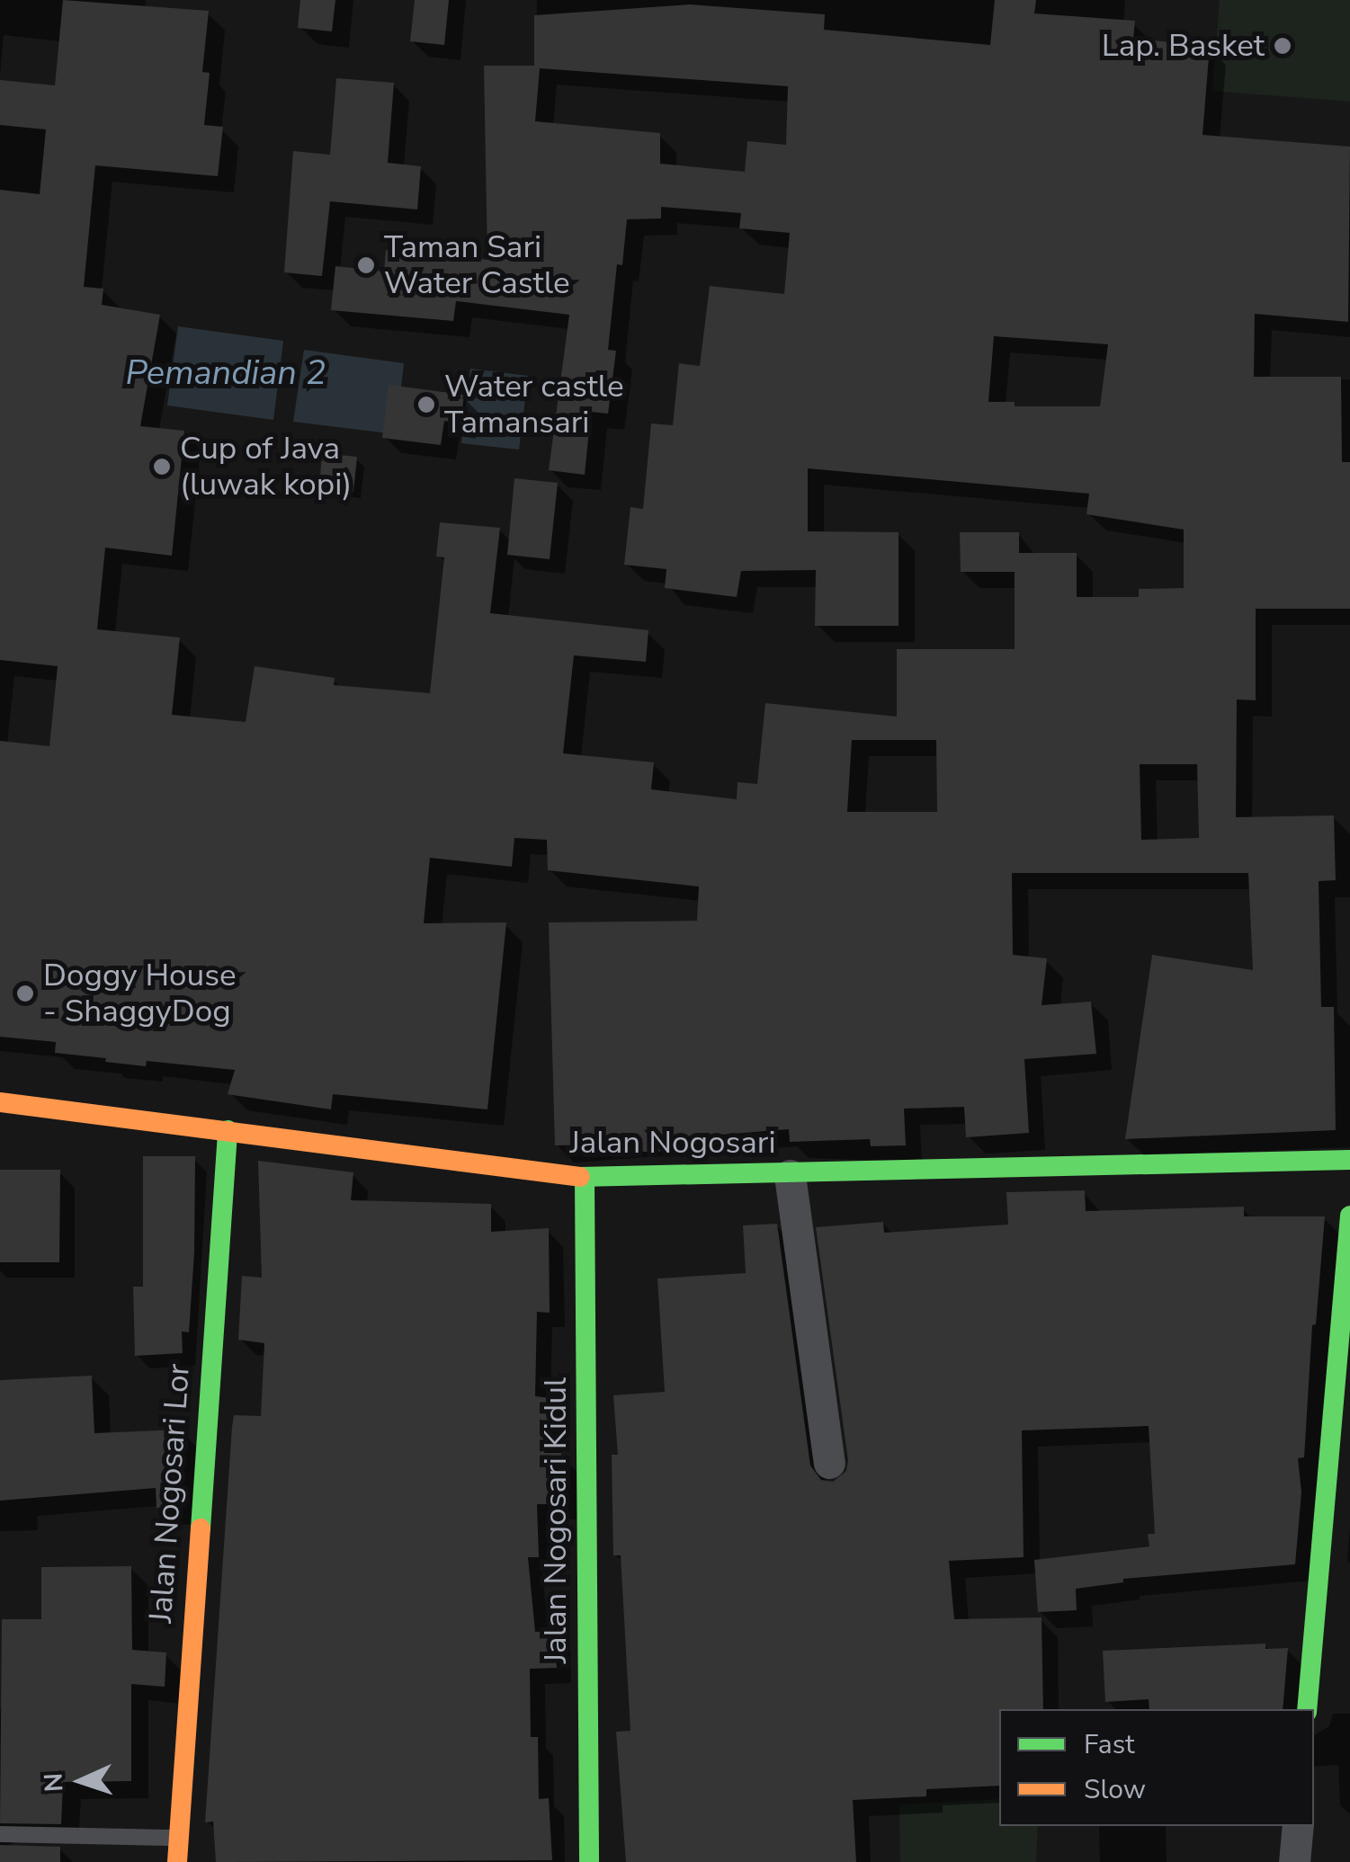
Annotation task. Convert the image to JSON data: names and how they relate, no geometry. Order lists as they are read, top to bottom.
{
  "streets": {
    "street": ["Jalan Nogosari", "Jalan Nogosari Lor", "Jalan Nogosari Kidul"]
  },
  "crossings": [
    ["Jalan Nogosari", "Jalan Nogosari Lor"],
    ["Jalan Nogosari", "Jalan Nogosari Kidul"]
  ],
  "water": ["Pemandian 2"],
  "places": [
    "Lap. Basket",
    "Taman Sari Water Castle",
    "Water castle Tamansari",
    "Cup of Java (luwak kopi)",
    "Doggy House - ShaggyDog"
  ],
  "legend": ["Fast", "Slow"],
  "north": "left"
}
